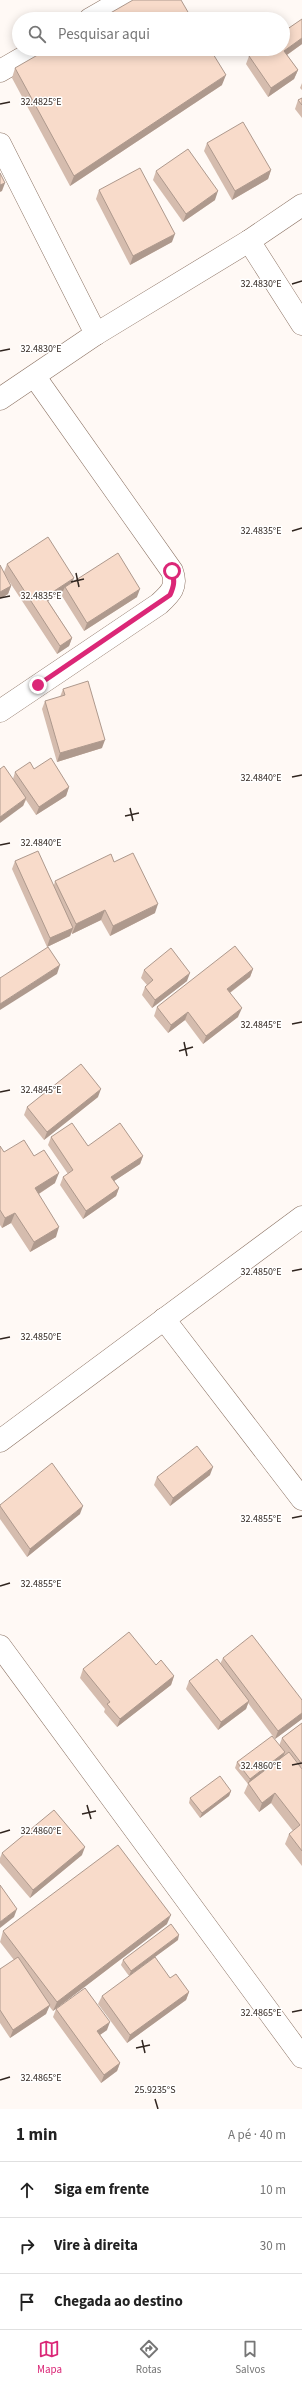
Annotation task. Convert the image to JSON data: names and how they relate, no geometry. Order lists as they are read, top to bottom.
{
  "page": {
    "search": "Pesquisar aqui",
    "heading": ["1 min", "A pé · 40 m"],
    "list": [
      ["Siga em frente", "10 m"],
      ["Vire à direita", "30 m"],
      "Chegada ao destino"
    ],
    "nav": ["Mapa", "Rotas", "Salvos"]
  },
  "coordinates": [
    "32.4825°E",
    "32.4830°E",
    "32.4835°E",
    "32.4840°E",
    "32.4845°E",
    "32.4850°E",
    "32.4855°E",
    "32.4860°E",
    "32.4865°E",
    "25.9235°S"
  ]
}
